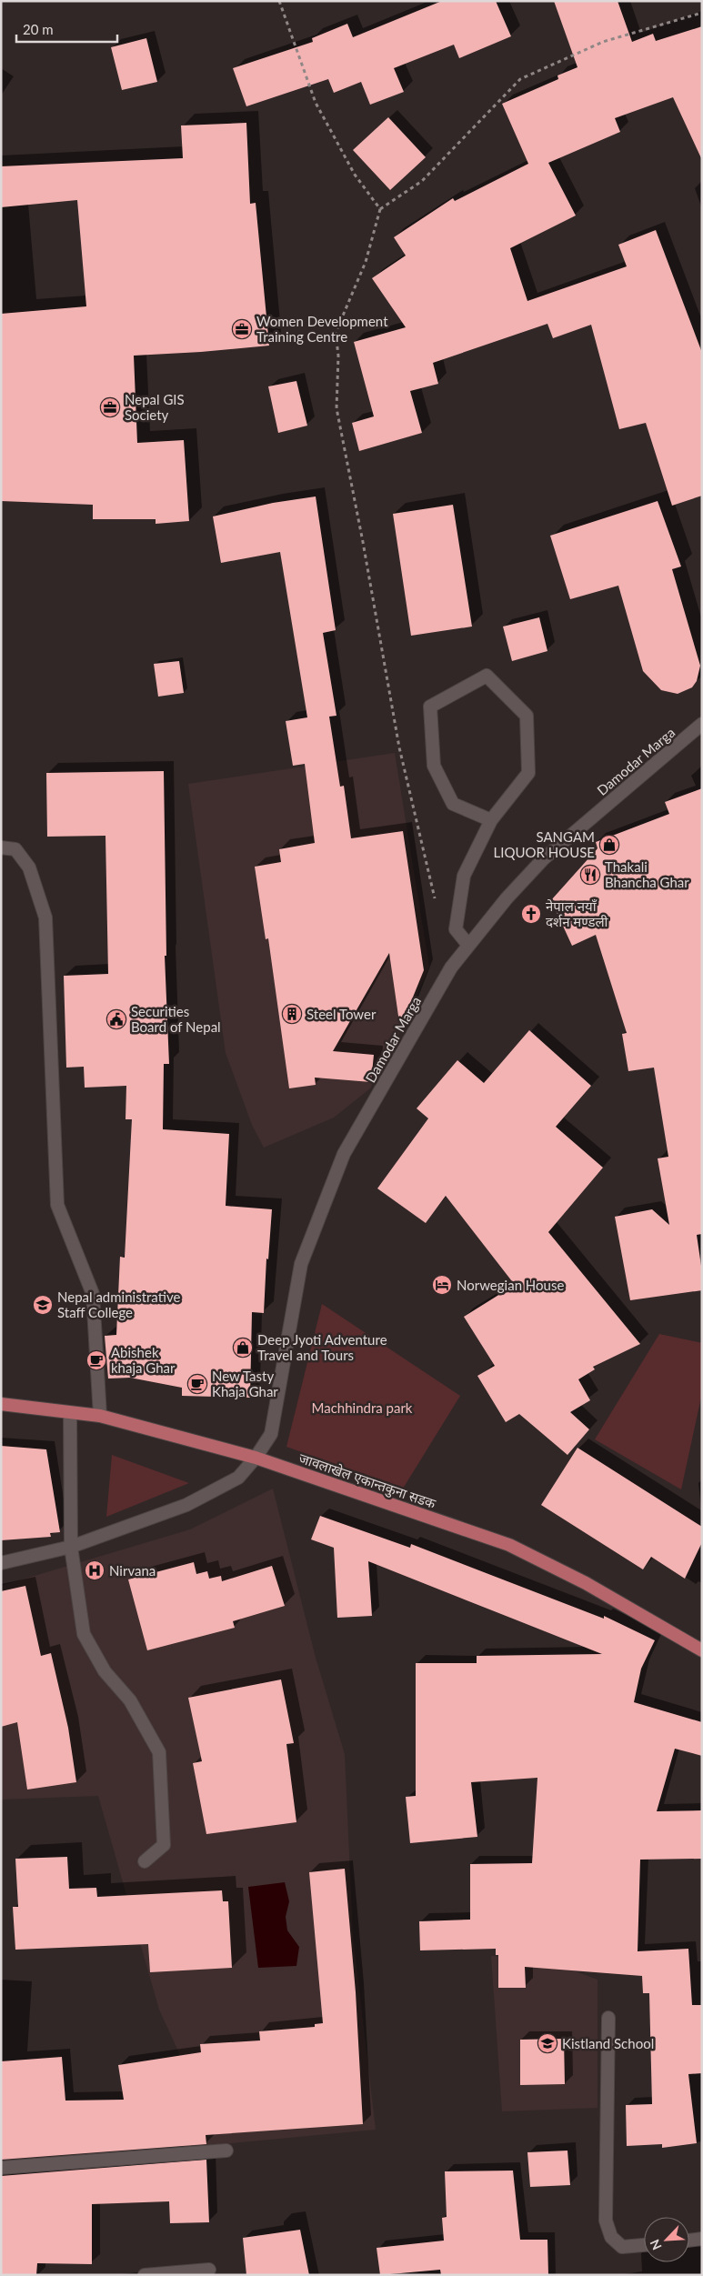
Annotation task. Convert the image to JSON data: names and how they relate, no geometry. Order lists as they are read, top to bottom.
{
  "streets": {
    "main road": ["जावलाखेल एकान्तकुना सडक"],
    "street": ["Damodar Marga"]
  },
  "crossings": [
    ["Damodar Marga", "जावलाखेल एकान्तकुना सडक"]
  ],
  "parks": ["Machhindra park"],
  "places": {
    "office": ["Women Development Training Centre", "Nepal GIS Society"],
    "shop": ["SANGAM LIQUOR HOUSE", "Deep Jyoti Adventure Travel and Tours"],
    "restaurant": ["Thakali Bhancha Ghar"],
    "church": ["नेपाल नयाँ दर्शन मण्डली"],
    "building": ["Steel Tower"],
    "public building": ["Securities Board of Nepal"],
    "hotel": ["Norwegian House"],
    "school or university": ["Nepal administrative Staff College", "Kistland School"],
    "cafe": ["Abishek khaja Ghar", "New Tasty Khaja Ghar"],
    "hospital": ["Nirvana"]
  },
  "scale_bar": "20 m",
  "north": "bottom left"
}
